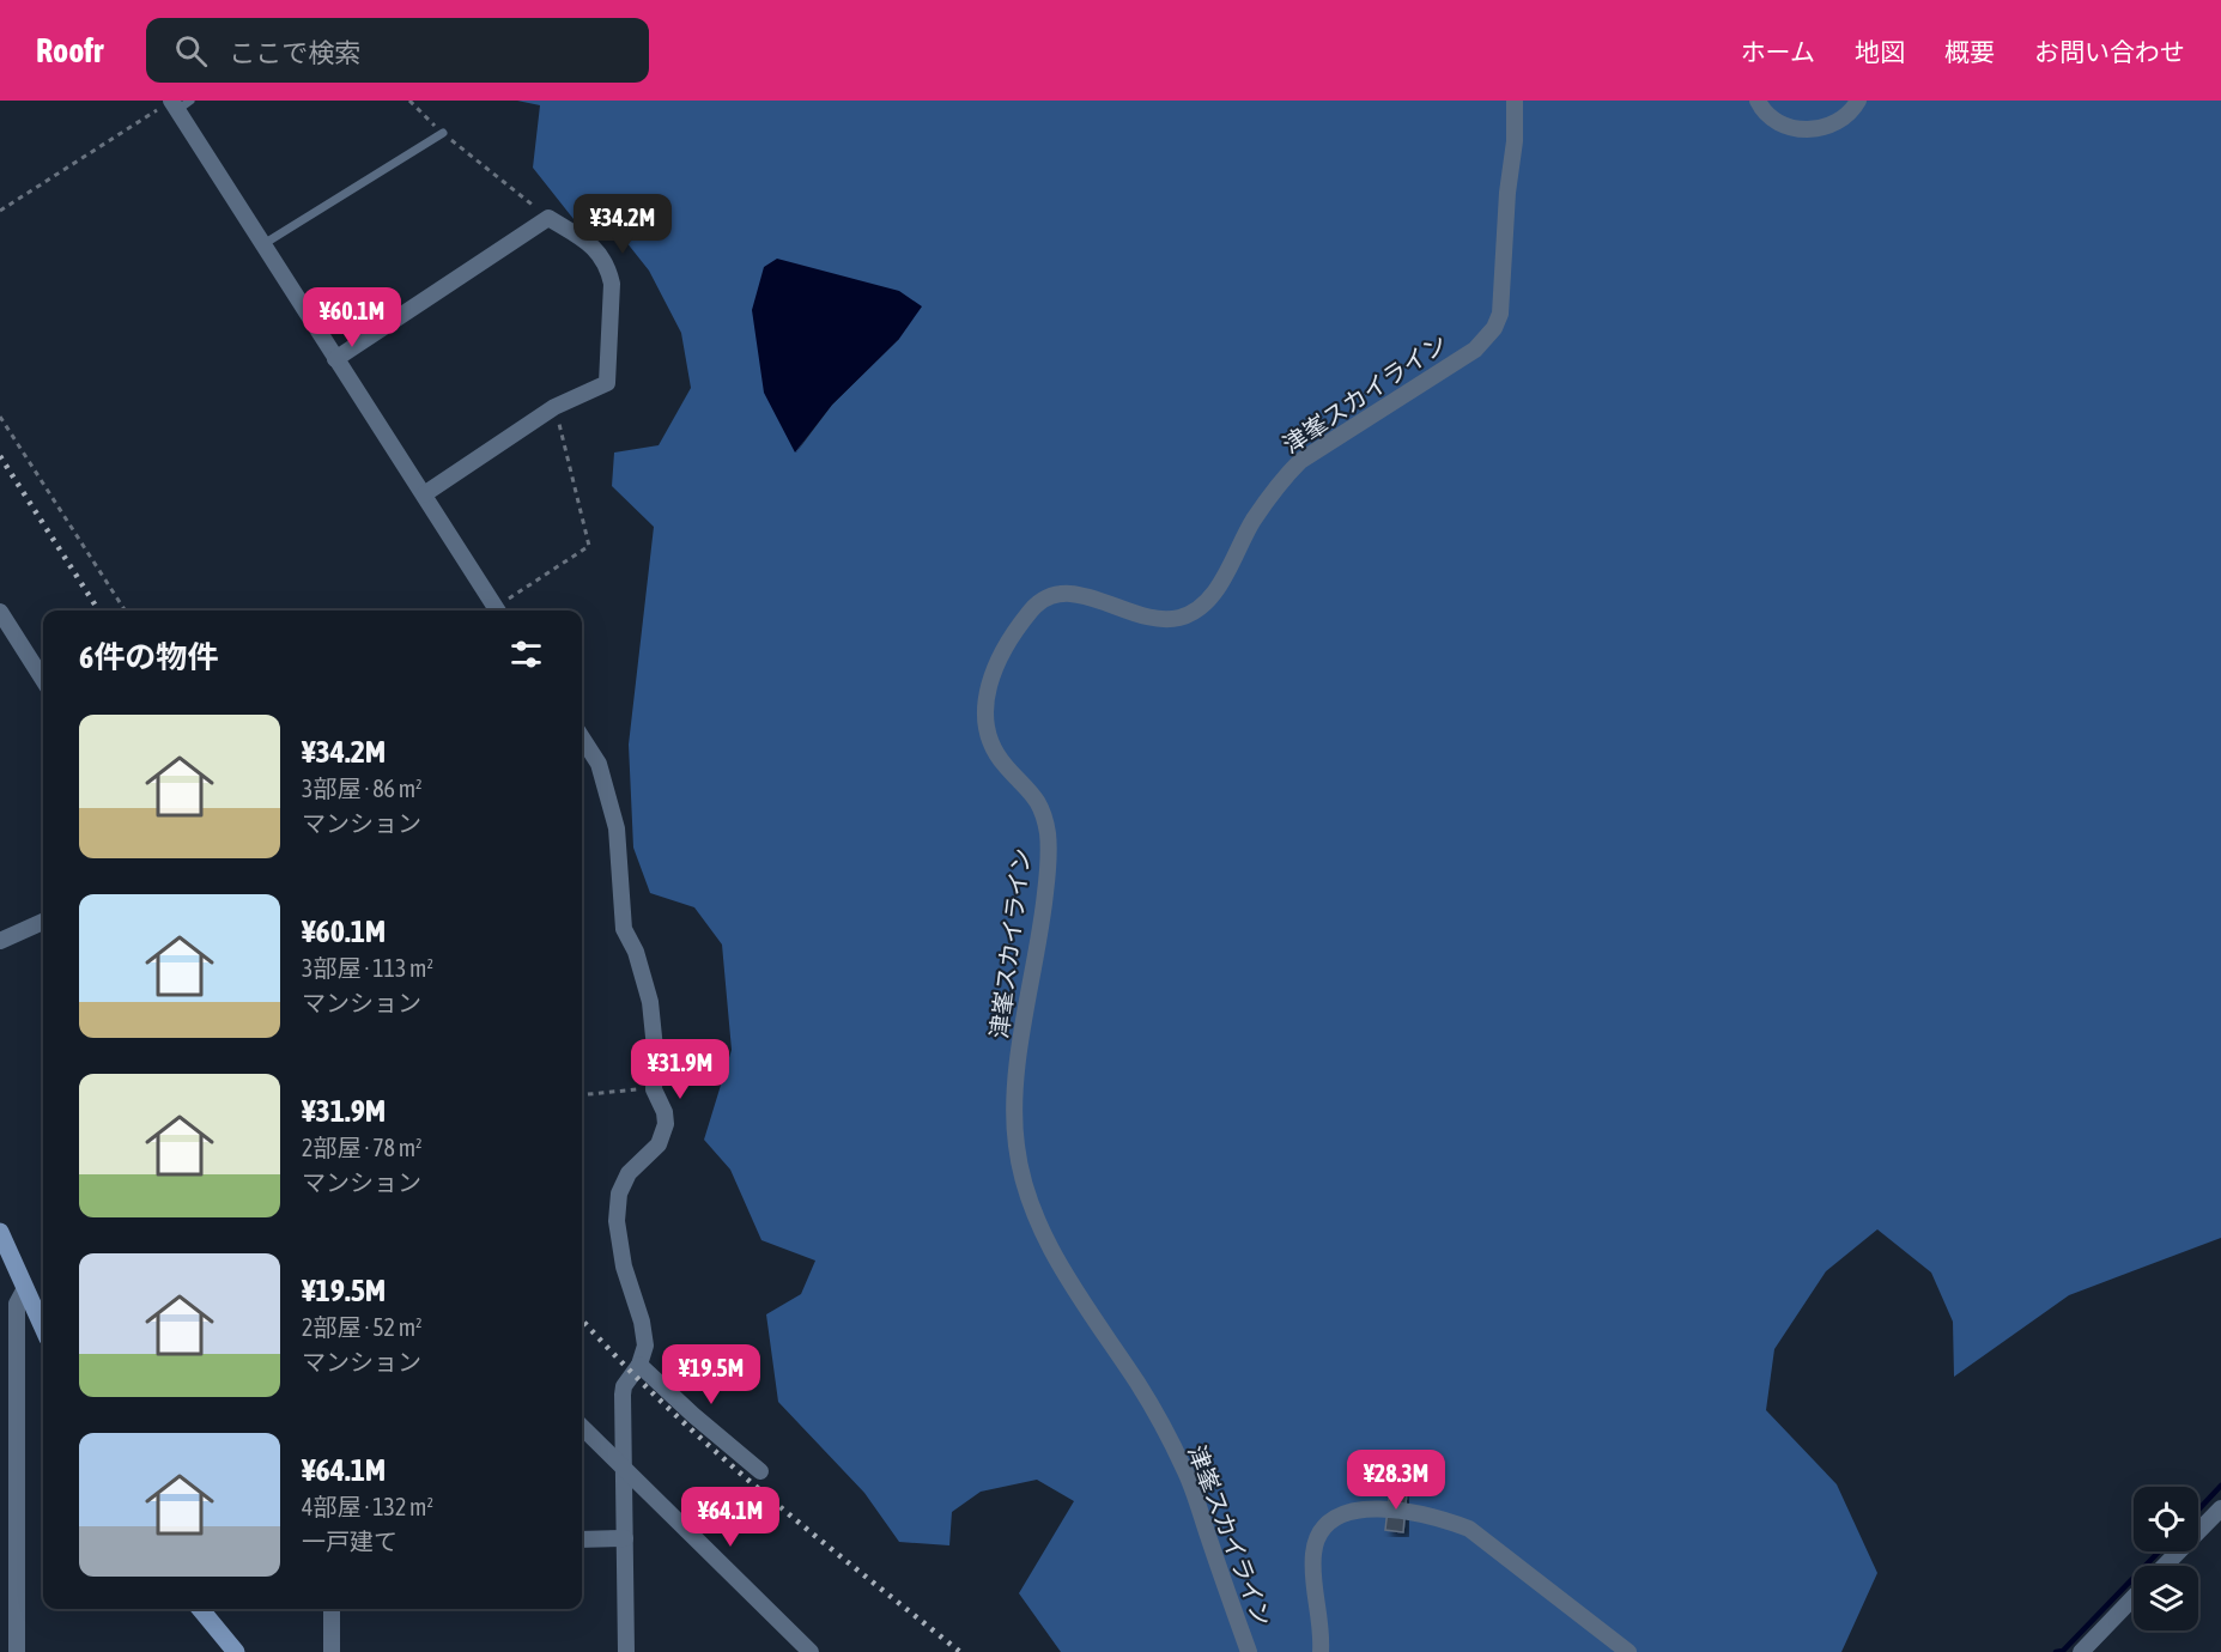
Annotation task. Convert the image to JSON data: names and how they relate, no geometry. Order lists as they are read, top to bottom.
{
  "streets": {
    "street": ["津峯スカイライン"]
  },
  "page": {
    "header": "Roofr",
    "search": "ここで検索",
    "nav": [
      "ホーム",
      "地図",
      "概要",
      "お問い合わせ"
    ],
    "price": [
      "¥34.2M",
      "¥60.1M",
      "¥31.9M",
      "¥19.5M",
      "¥28.3M",
      "¥64.1M"
    ],
    "heading": "6件の物件",
    "list": [
      {
        "name": "¥34.2M",
        "note": "3部屋 · 86 m² · マンション"
      },
      {
        "name": "¥60.1M",
        "note": "3部屋 · 113 m² · マンション"
      },
      {
        "name": "¥31.9M",
        "note": "2部屋 · 78 m² · マンション"
      },
      {
        "name": "¥19.5M",
        "note": "2部屋 · 52 m² · マンション"
      },
      {
        "name": "¥64.1M",
        "note": "4部屋 · 132 m² · 一戸建て"
      }
    ]
  }
}
